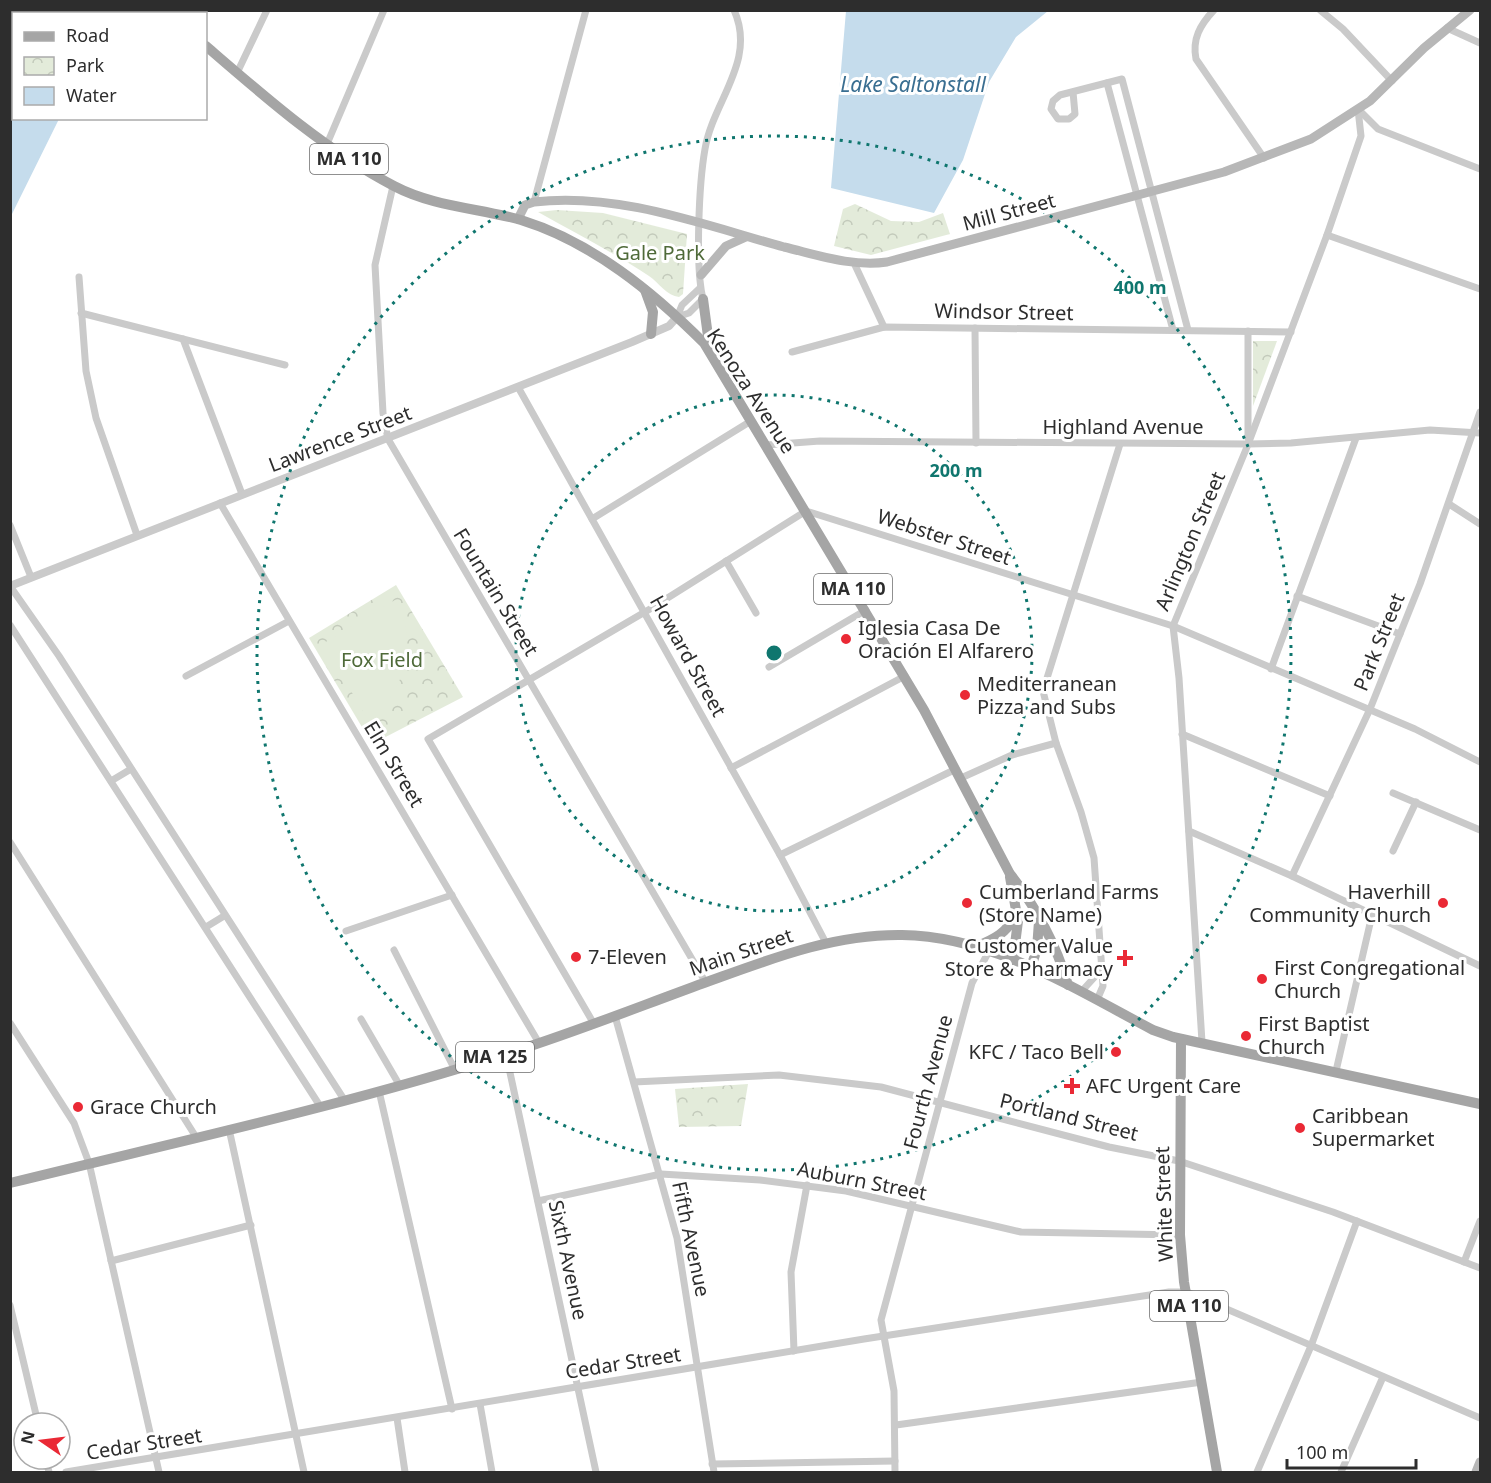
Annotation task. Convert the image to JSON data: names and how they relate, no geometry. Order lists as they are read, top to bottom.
{
  "streets": {
    "main road": [
      "MA 110",
      "Mill Street",
      "Kenoza Avenue",
      "Main Street",
      "MA 125",
      "White Street"
    ],
    "street": [
      "Windsor Street",
      "Highland Avenue",
      "Lawrence Street",
      "Webster Street",
      "Arlington Street",
      "Fountain Street",
      "Park Street",
      "Howard Street",
      "Elm Street",
      "Fourth Avenue",
      "Portland Street",
      "Auburn Street",
      "Fifth Avenue",
      "Sixth Avenue",
      "Cedar Street"
    ]
  },
  "crossings": [
    ["Mill Street", "Arlington Street"],
    ["Windsor Street", "Arlington Street"],
    ["Kenoza Avenue", "Highland Avenue"],
    ["Kenoza Avenue", "Lawrence Street"],
    ["Kenoza Avenue", "Webster Street"],
    ["Kenoza Avenue", "Fountain Street"],
    ["Kenoza Avenue", "Main Street"],
    ["Highland Avenue", "Arlington Street"],
    ["Highland Avenue", "Park Street"],
    ["Lawrence Street", "Fountain Street"],
    ["Lawrence Street", "Howard Street"],
    ["Lawrence Street", "Elm Street"],
    ["Webster Street", "Arlington Street"],
    ["Webster Street", "Park Street"],
    ["Arlington Street", "Main Street"],
    ["Fountain Street", "Main Street"],
    ["Howard Street", "Main Street"],
    ["Elm Street", "Main Street"],
    ["Main Street", "Fourth Avenue"],
    ["Main Street", "White Street"],
    ["Main Street", "Fifth Avenue"],
    ["Main Street", "Sixth Avenue"],
    ["Fourth Avenue", "Portland Street"],
    ["Fourth Avenue", "Auburn Street"],
    ["Fourth Avenue", "Cedar Street"],
    ["Portland Street", "White Street"],
    ["Portland Street", "Fifth Avenue"],
    ["Auburn Street", "White Street"],
    ["Auburn Street", "Fifth Avenue"],
    ["Auburn Street", "Sixth Avenue"],
    ["White Street", "Cedar Street"],
    ["Fifth Avenue", "Cedar Street"],
    ["Sixth Avenue", "Cedar Street"]
  ],
  "water": ["Lake Saltonstall"],
  "parks": ["Gale Park", "Fox Field"],
  "places": {
    "other": [
      "Iglesia Casa De Oración El Alfarero",
      "Mediterranean Pizza and Subs",
      "Cumberland Farms (Store Name)",
      "Haverhill Community Church",
      "7-Eleven",
      "First Congregational Church",
      "First Baptist Church",
      "KFC / Taco Bell",
      "Grace Church",
      "Caribbean Supermarket"
    ],
    "health": ["Customer Value Store & Pharmacy", "AFC Urgent Care"]
  },
  "legend": ["Road", "Park", "Water"],
  "scale_bar": "100 m",
  "north": "left",
  "rings": ["400 m", "200 m"]
}
